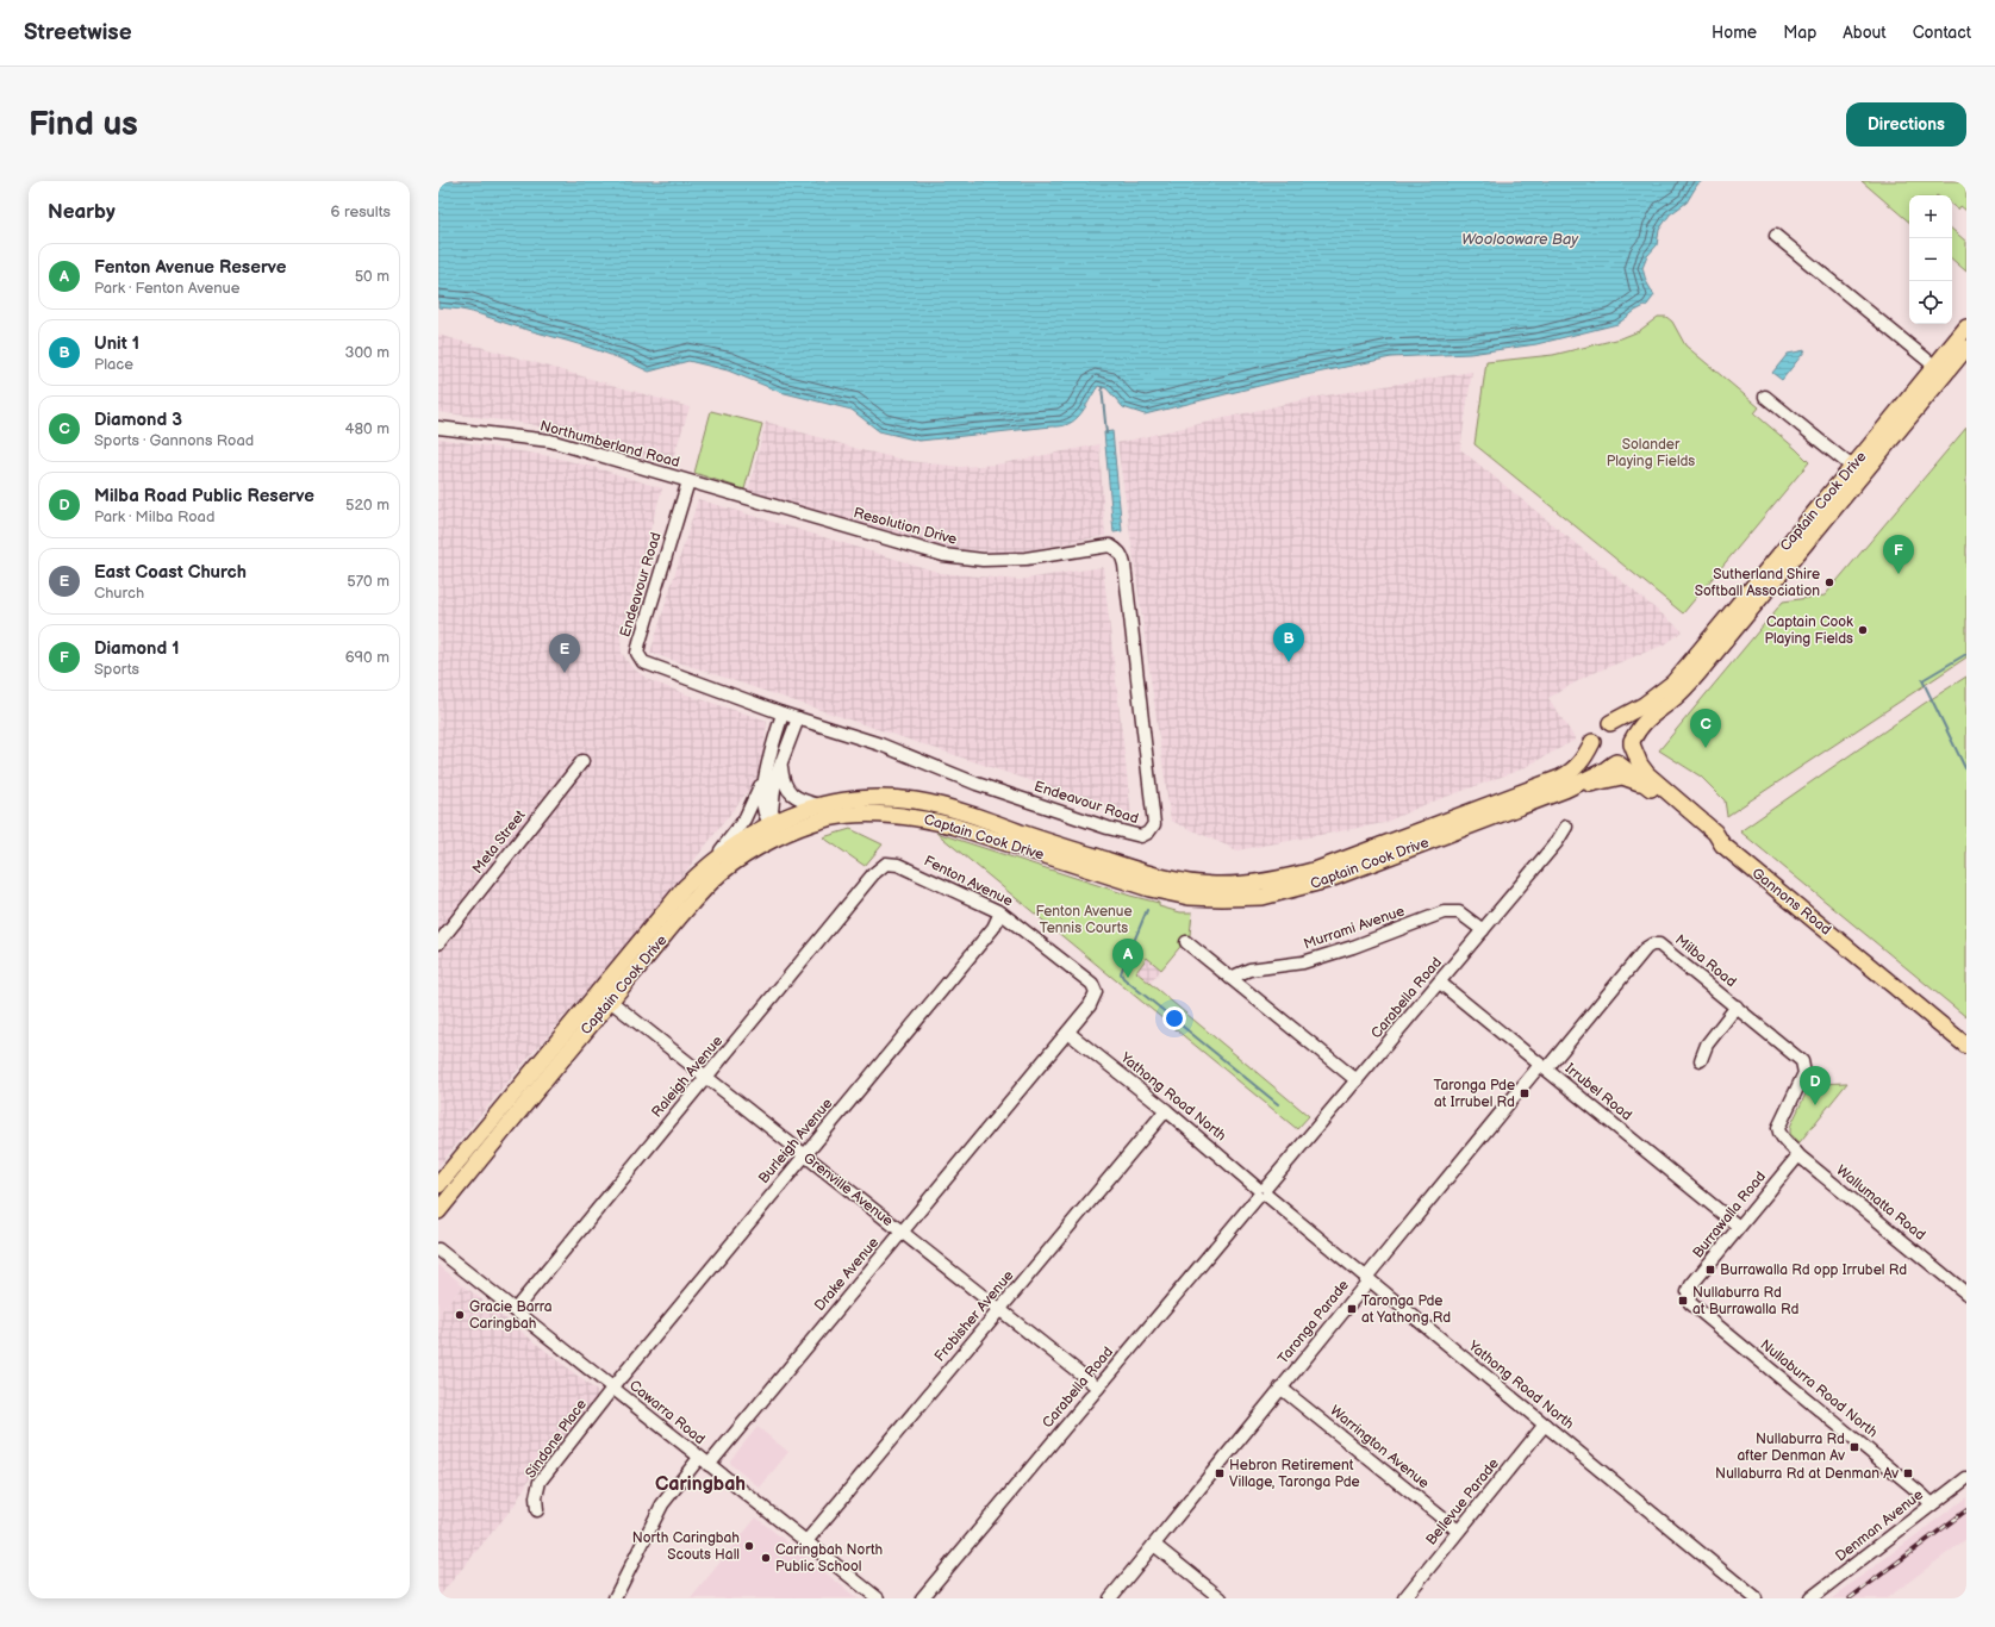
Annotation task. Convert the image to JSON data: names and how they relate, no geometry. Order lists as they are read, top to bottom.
{
  "streets": {
    "main road": ["Captain Cook Drive", "Gannons Road"],
    "street": [
      "Northumberland Road",
      "Resolution Drive",
      "Endeavour Road",
      "Meta Street",
      "Fenton Avenue",
      "Murrami Avenue",
      "Milba Road",
      "Carabella Road",
      "Raleigh Avenue",
      "Irrubel Road",
      "Yathong Road North",
      "Burleigh Avenue",
      "Grenville Avenue",
      "Wallumatta Road",
      "Burrawalla Road",
      "Drake Avenue",
      "Frobisher Avenue",
      "Taronga Parade",
      "Nullaburra Road North",
      "Cawarra Road",
      "Sindone Place",
      "Warrington Avenue",
      "Bellevue Parade",
      "Denman Avenue"
    ]
  },
  "crossings": [
    ["Northumberland Road", "Resolution Drive"],
    ["Northumberland Road", "Endeavour Road"],
    ["Captain Cook Drive", "Gannons Road"],
    ["Captain Cook Drive", "Grenville Avenue"],
    ["Resolution Drive", "Endeavour Road"],
    ["Fenton Avenue", "Raleigh Avenue"],
    ["Fenton Avenue", "Burleigh Avenue"],
    ["Fenton Avenue", "Drake Avenue"],
    ["Murrami Avenue", "Carabella Road"],
    ["Milba Road", "Irrubel Road"],
    ["Milba Road", "Wallumatta Road"],
    ["Milba Road", "Taronga Parade"],
    ["Carabella Road", "Irrubel Road"],
    ["Carabella Road", "Yathong Road North"],
    ["Carabella Road", "Grenville Avenue"],
    ["Raleigh Avenue", "Grenville Avenue"],
    ["Raleigh Avenue", "Cawarra Road"],
    ["Irrubel Road", "Burrawalla Road"],
    ["Irrubel Road", "Taronga Parade"],
    ["Yathong Road North", "Drake Avenue"],
    ["Yathong Road North", "Frobisher Avenue"],
    ["Yathong Road North", "Taronga Parade"],
    ["Yathong Road North", "Bellevue Parade"],
    ["Burleigh Avenue", "Grenville Avenue"],
    ["Burleigh Avenue", "Cawarra Road"],
    ["Burleigh Avenue", "Sindone Place"],
    ["Grenville Avenue", "Drake Avenue"],
    ["Grenville Avenue", "Frobisher Avenue"],
    ["Wallumatta Road", "Burrawalla Road"],
    ["Burrawalla Road", "Nullaburra Road North"],
    ["Drake Avenue", "Cawarra Road"],
    ["Frobisher Avenue", "Cawarra Road"],
    ["Taronga Parade", "Warrington Avenue"],
    ["Nullaburra Road North", "Denman Avenue"],
    ["Cawarra Road", "Sindone Place"],
    ["Warrington Avenue", "Bellevue Parade"]
  ],
  "districts": ["Caringbah"],
  "water": ["Woolooware Bay"],
  "parks": ["Solander Playing Fields", "Fenton Avenue Tennis Courts"],
  "places": {
    "other": [
      "Sutherland Shire Softball Association",
      "Captain Cook Playing Fields",
      "Gracie Barra Caringbah",
      "North Caringbah Scouts Hall",
      "Caringbah North Public School"
    ],
    "transit": [
      "Taronga Pde at Irrubel Rd",
      "Burrawalla Rd opp Irrubel Rd",
      "Nullaburra Rd at Burrawalla Rd",
      "Taronga Pde at Yathong Rd",
      "Nullaburra Rd after Denman Av",
      "Hebron Retirement Village, Taronga Pde",
      "Nullaburra Rd at Denman Av"
    ]
  },
  "page": {
    "header": "Streetwise",
    "nav": [
      "Home",
      "Map",
      "About",
      "Contact"
    ],
    "buttons": "Directions",
    "title": "Find us",
    "heading": ["Nearby", "6 results"],
    "map_buttons": ["+", "−"],
    "list": [
      {
        "mark": "A",
        "name": "Fenton Avenue Reserve",
        "note": "Park · Fenton Avenue",
        "value": "50 m"
      },
      {
        "mark": "B",
        "name": "Unit 1",
        "note": "Place",
        "value": "300 m"
      },
      {
        "mark": "C",
        "name": "Diamond 3",
        "note": "Sports · Gannons Road",
        "value": "480 m"
      },
      {
        "mark": "D",
        "name": "Milba Road Public Reserve",
        "note": "Park · Milba Road",
        "value": "520 m"
      },
      {
        "mark": "E",
        "name": "East Coast Church",
        "note": "Church",
        "value": "570 m"
      },
      {
        "mark": "F",
        "name": "Diamond 1",
        "note": "Sports",
        "value": "690 m"
      }
    ],
    "pins": [
      "F",
      "B",
      "E",
      "C",
      "A",
      "D"
    ]
  }
}
